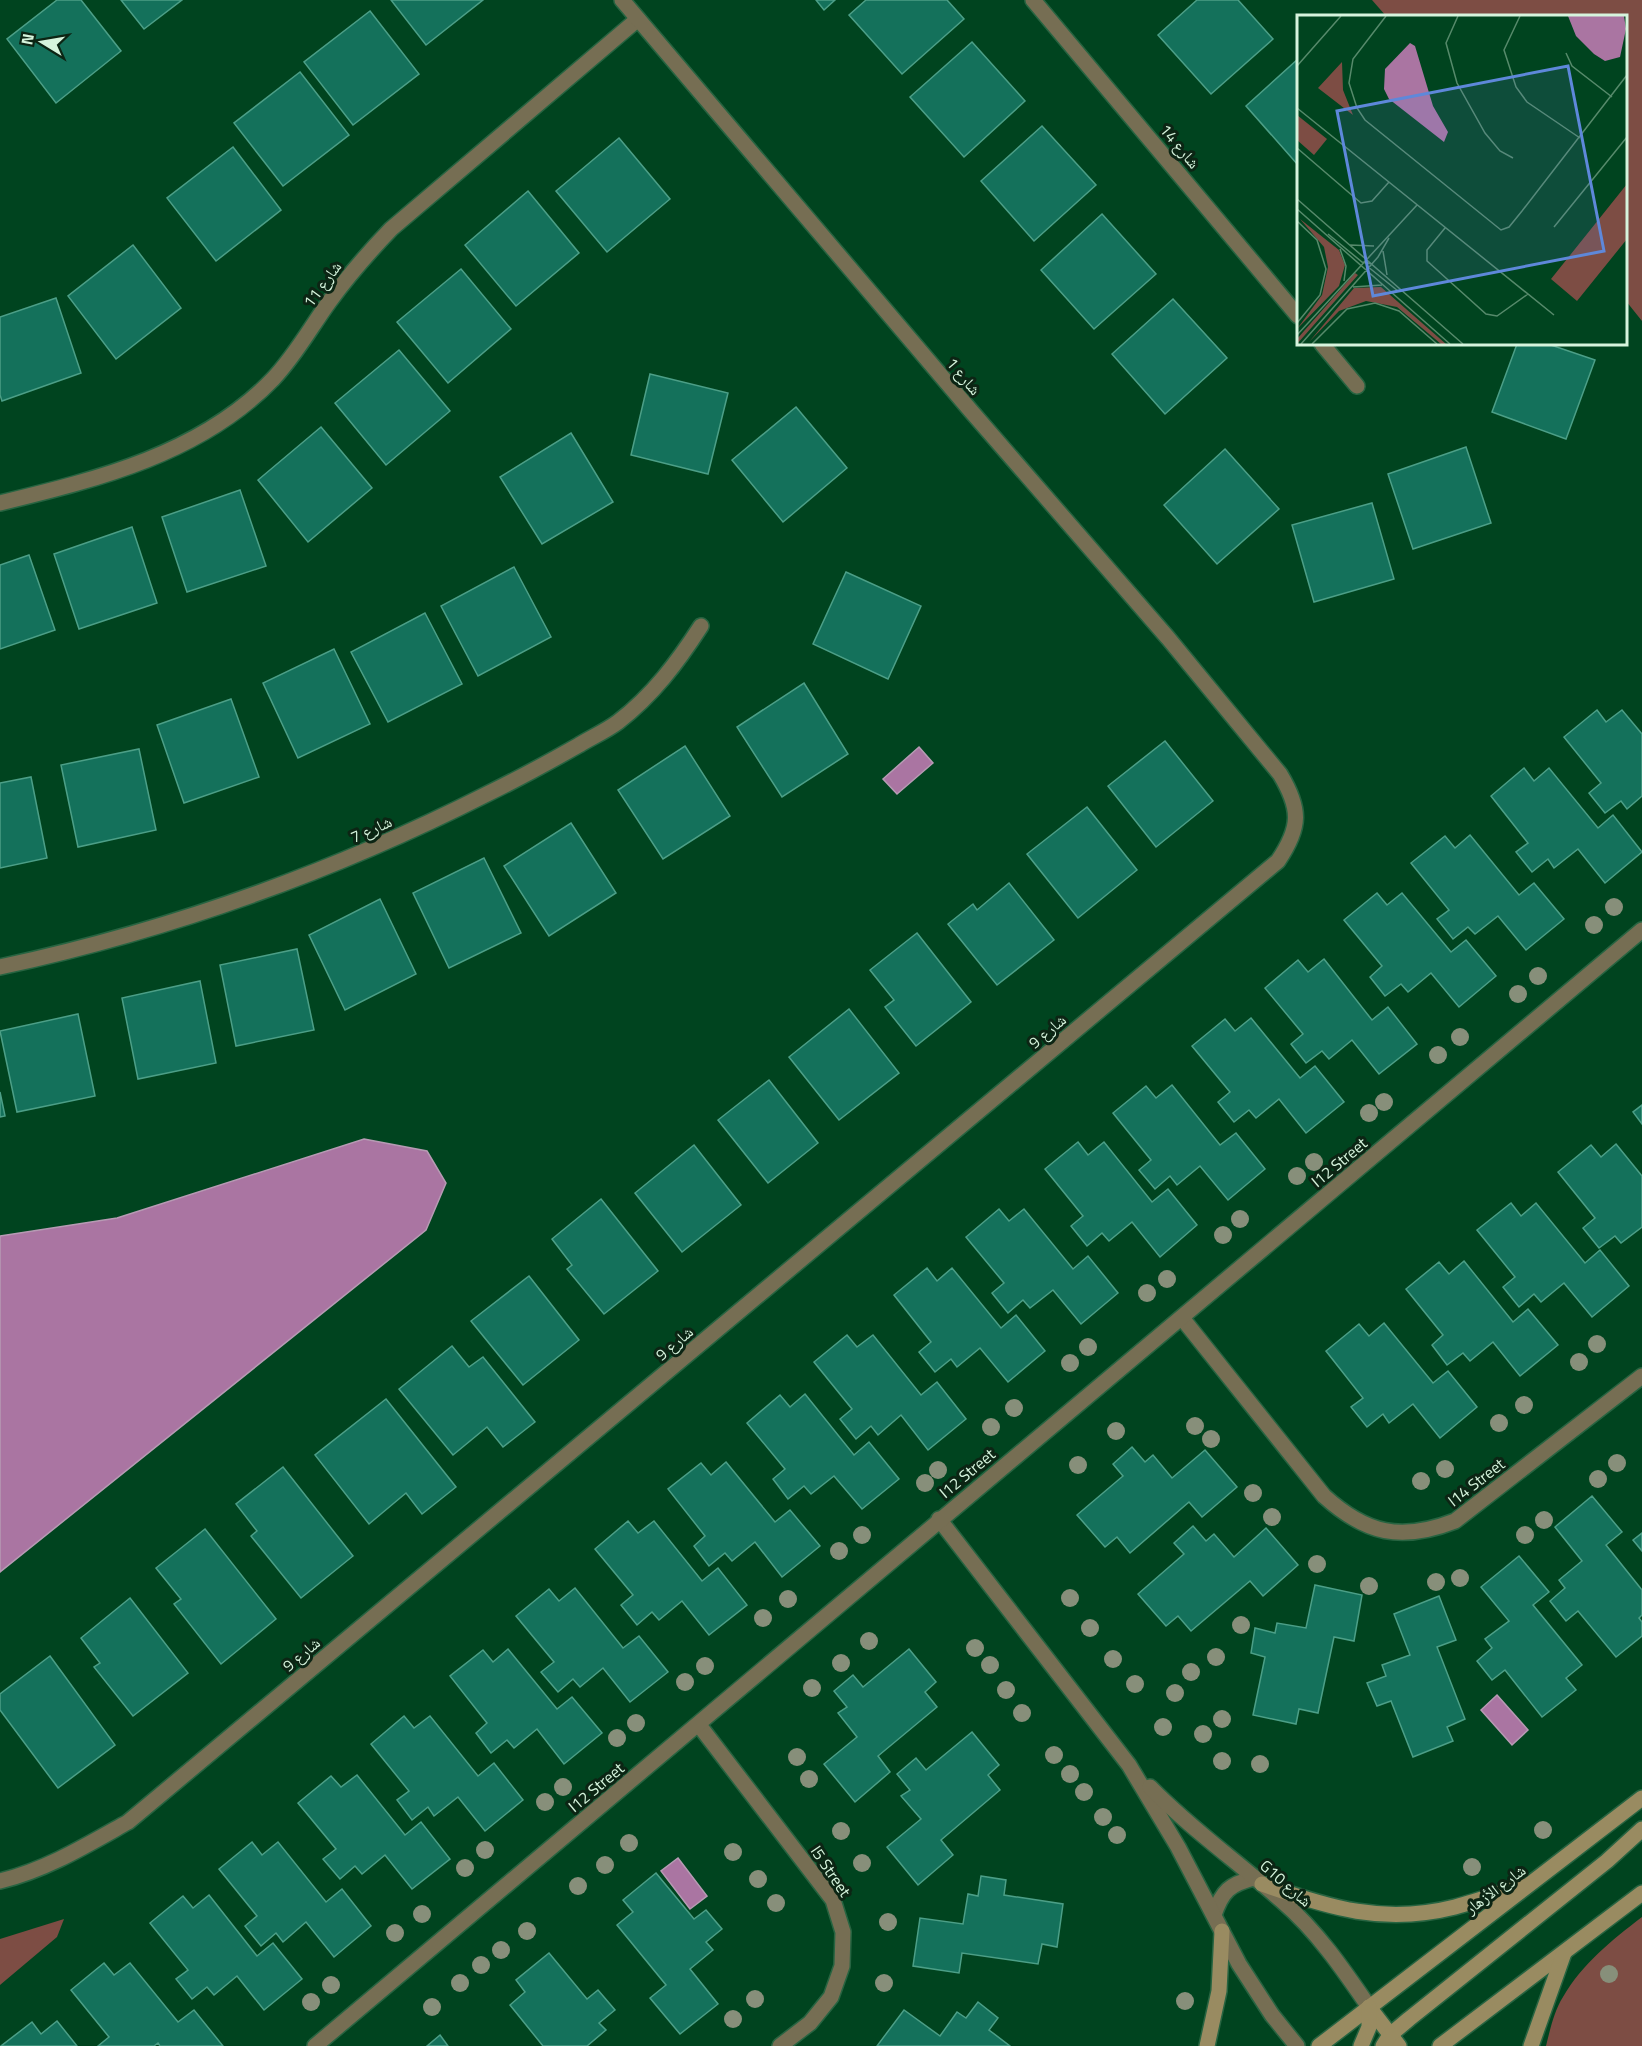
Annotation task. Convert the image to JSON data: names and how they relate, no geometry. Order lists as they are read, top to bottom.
{
  "streets": {
    "street": [
      "شارع 14",
      "شارع 11",
      "شارع 1",
      "شارع 7",
      "شارع 9",
      "I12 Street",
      "I14 Street",
      "I5 Street",
      "G10 شارع",
      "شارع الأزهار"
    ]
  },
  "crossings": [
    ["شارع 11", "شارع 1"],
    ["شارع 1", "شارع 9"],
    ["I12 Street", "I14 Street"],
    ["I12 Street", "I5 Street"],
    ["I12 Street", "G10 شارع"],
    ["G10 شارع", "شارع الأزهار"]
  ],
  "north": "left"
}
